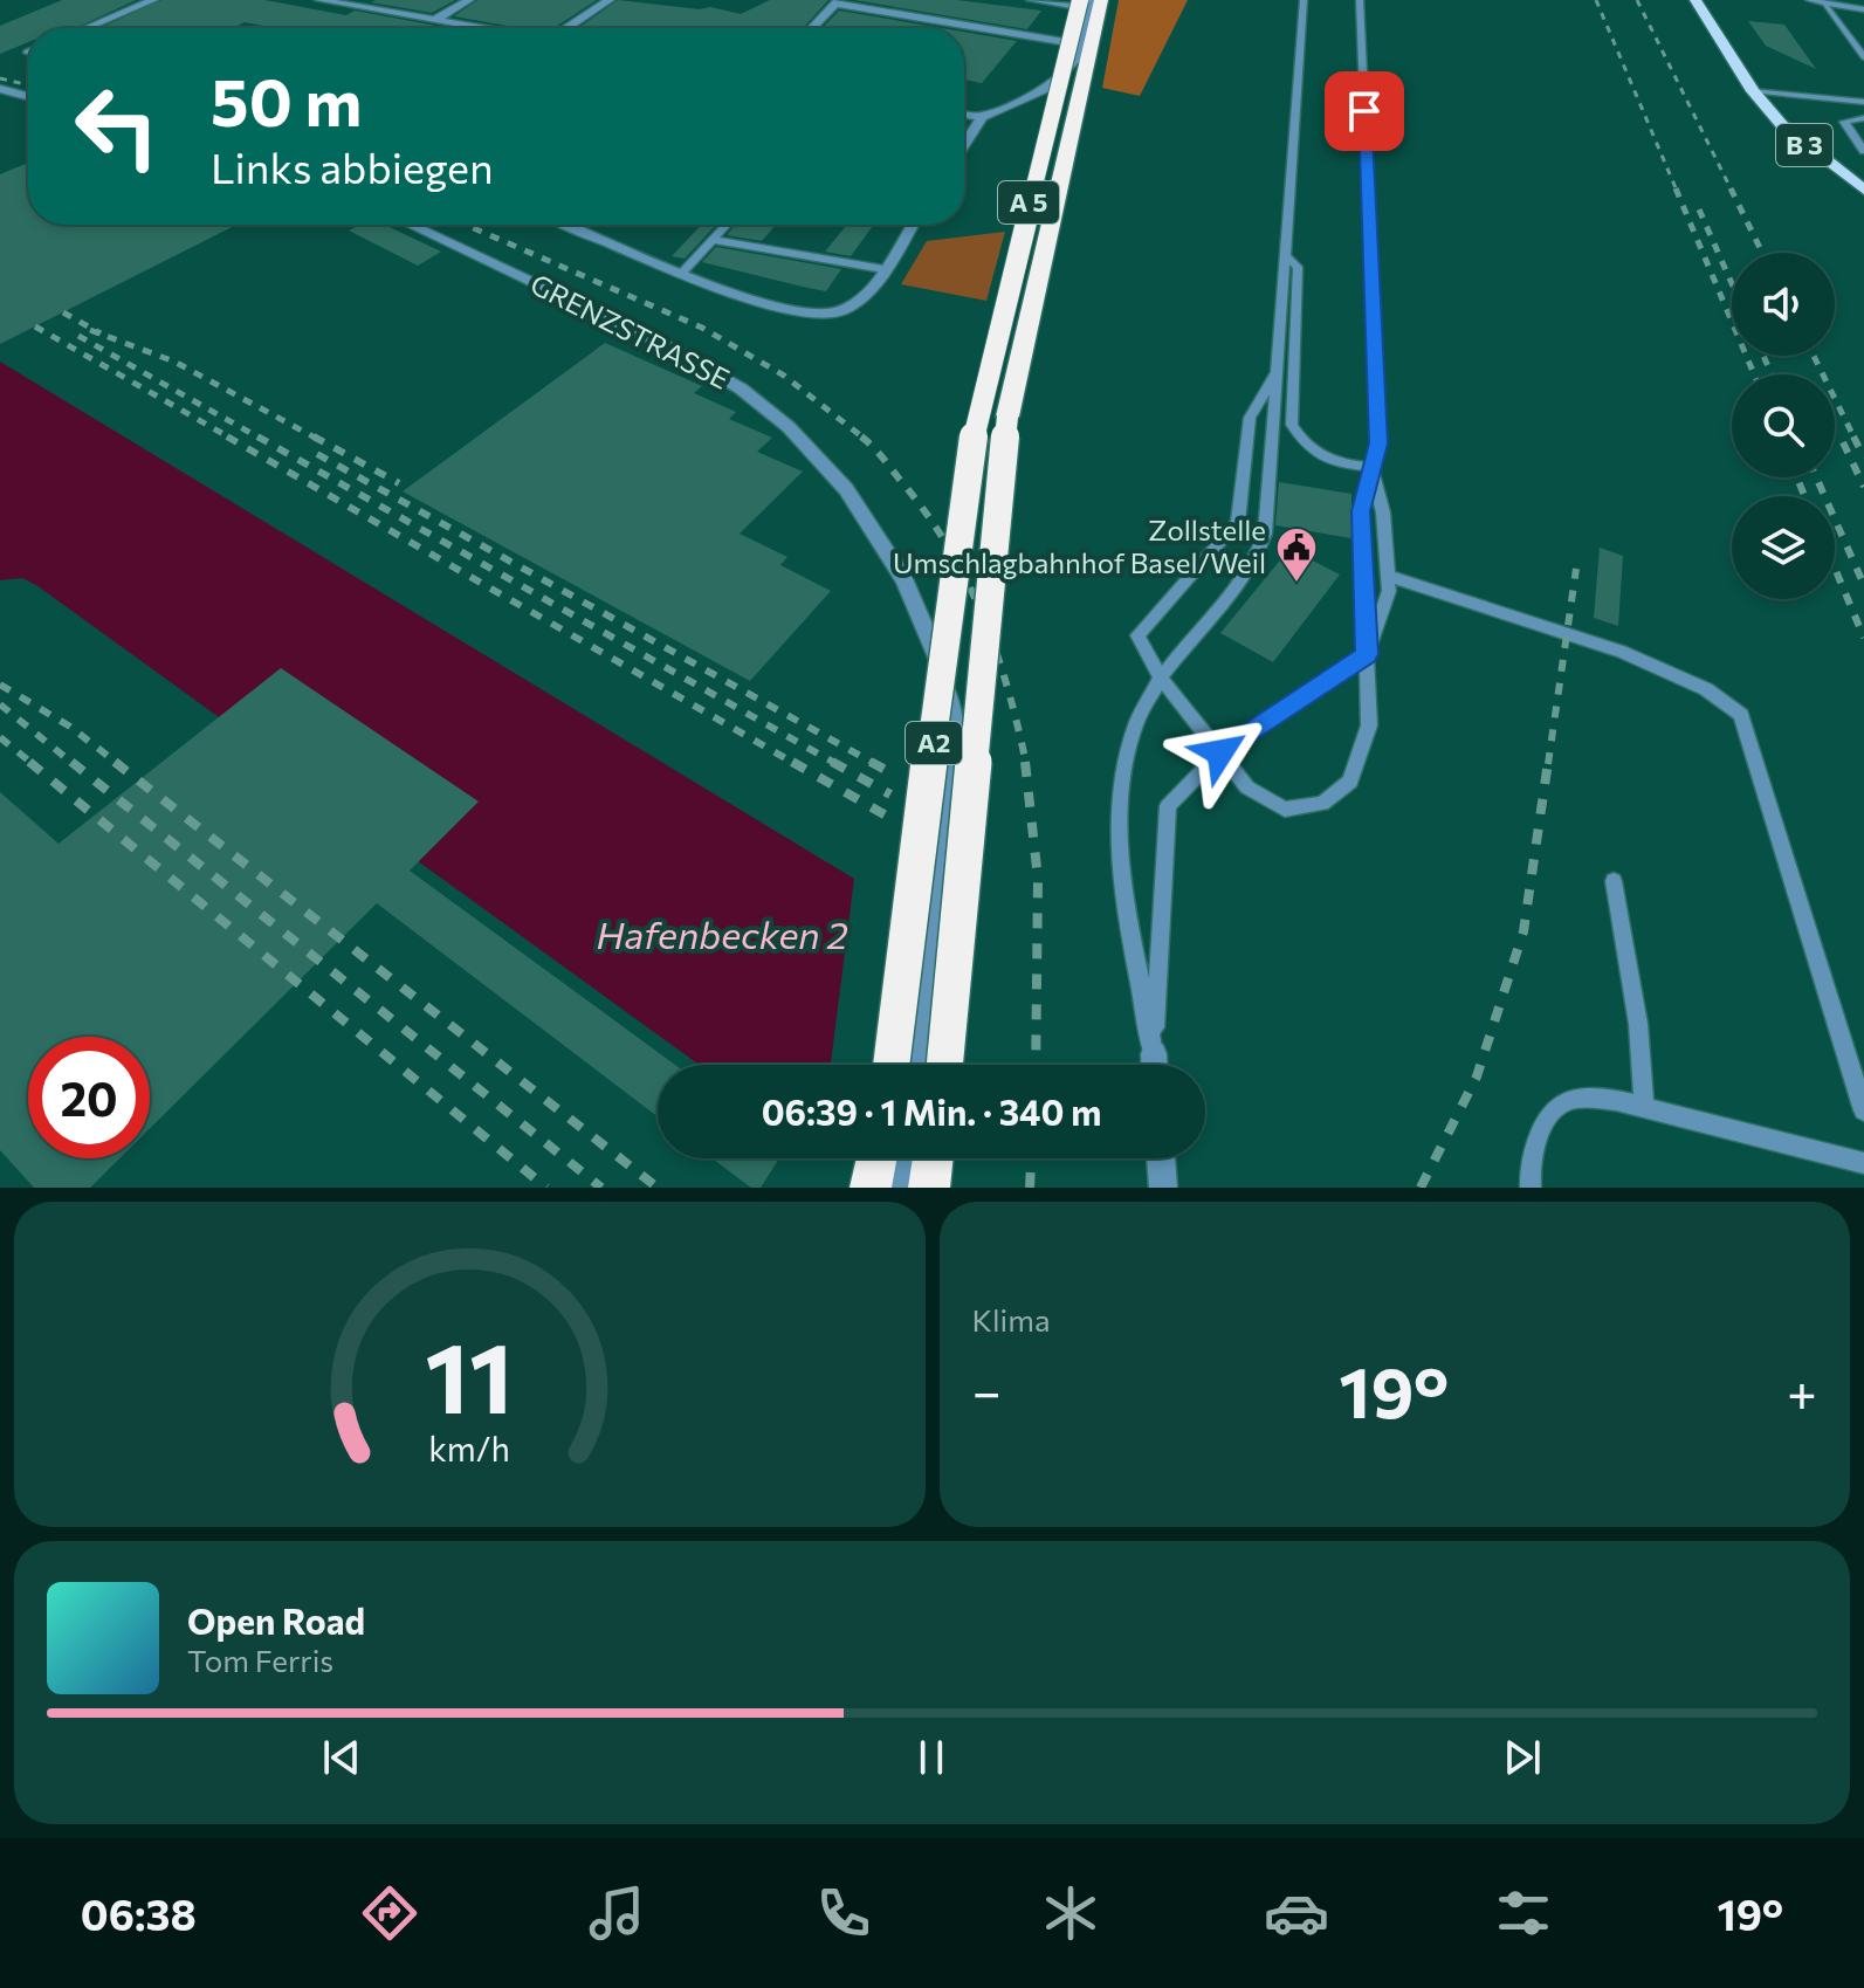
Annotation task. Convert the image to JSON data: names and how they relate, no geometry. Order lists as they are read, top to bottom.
{
  "streets": {
    "highway": ["A 5", "A2"],
    "main road": ["B 3"],
    "street": ["GRENZSTRASSE"]
  },
  "crossings": [
    ["A 5", "A2"]
  ],
  "water": ["Hafenbecken 2"],
  "places": {
    "public building": ["Zollstelle Umschlagbahnhof Basel/Weil"]
  },
  "page": {
    "turn": ["50 m", "Links abbiegen"],
    "limit": "20",
    "trip": "06:39 · 1 Min. · 340 m",
    "tile": "Klima",
    "heat": ["−", "19°", "+"],
    "song": ["Open Road", "Tom Ferris"],
    "tabs": ["06:38", "19°"],
    "gauge": ["11", "km/h"]
  }
}
